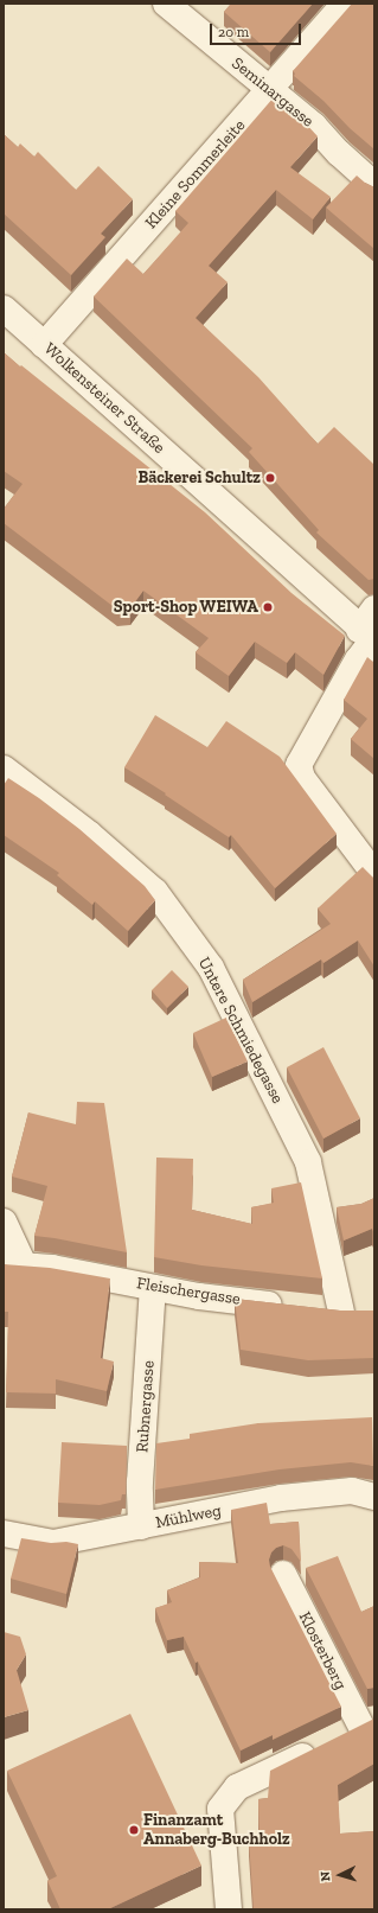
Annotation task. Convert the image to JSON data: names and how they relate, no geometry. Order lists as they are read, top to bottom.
{
  "streets": {
    "street": [
      "Seminargasse",
      "Kleine Sommerleite",
      "Wolkensteiner Straße",
      "Untere Schmiedegasse",
      "Fleischergasse",
      "Rubnergasse",
      "Mühlweg",
      "Klosterberg"
    ]
  },
  "crossings": [
    ["Seminargasse", "Kleine Sommerleite"],
    ["Kleine Sommerleite", "Wolkensteiner Straße"],
    ["Untere Schmiedegasse", "Fleischergasse"],
    ["Fleischergasse", "Rubnergasse"],
    ["Rubnergasse", "Mühlweg"]
  ],
  "places": ["Bäckerei Schultz", "Sport-Shop WEIWA", "Finanzamt Annaberg-Buchholz"],
  "scale_bar": "20 m",
  "north": "left"
}
